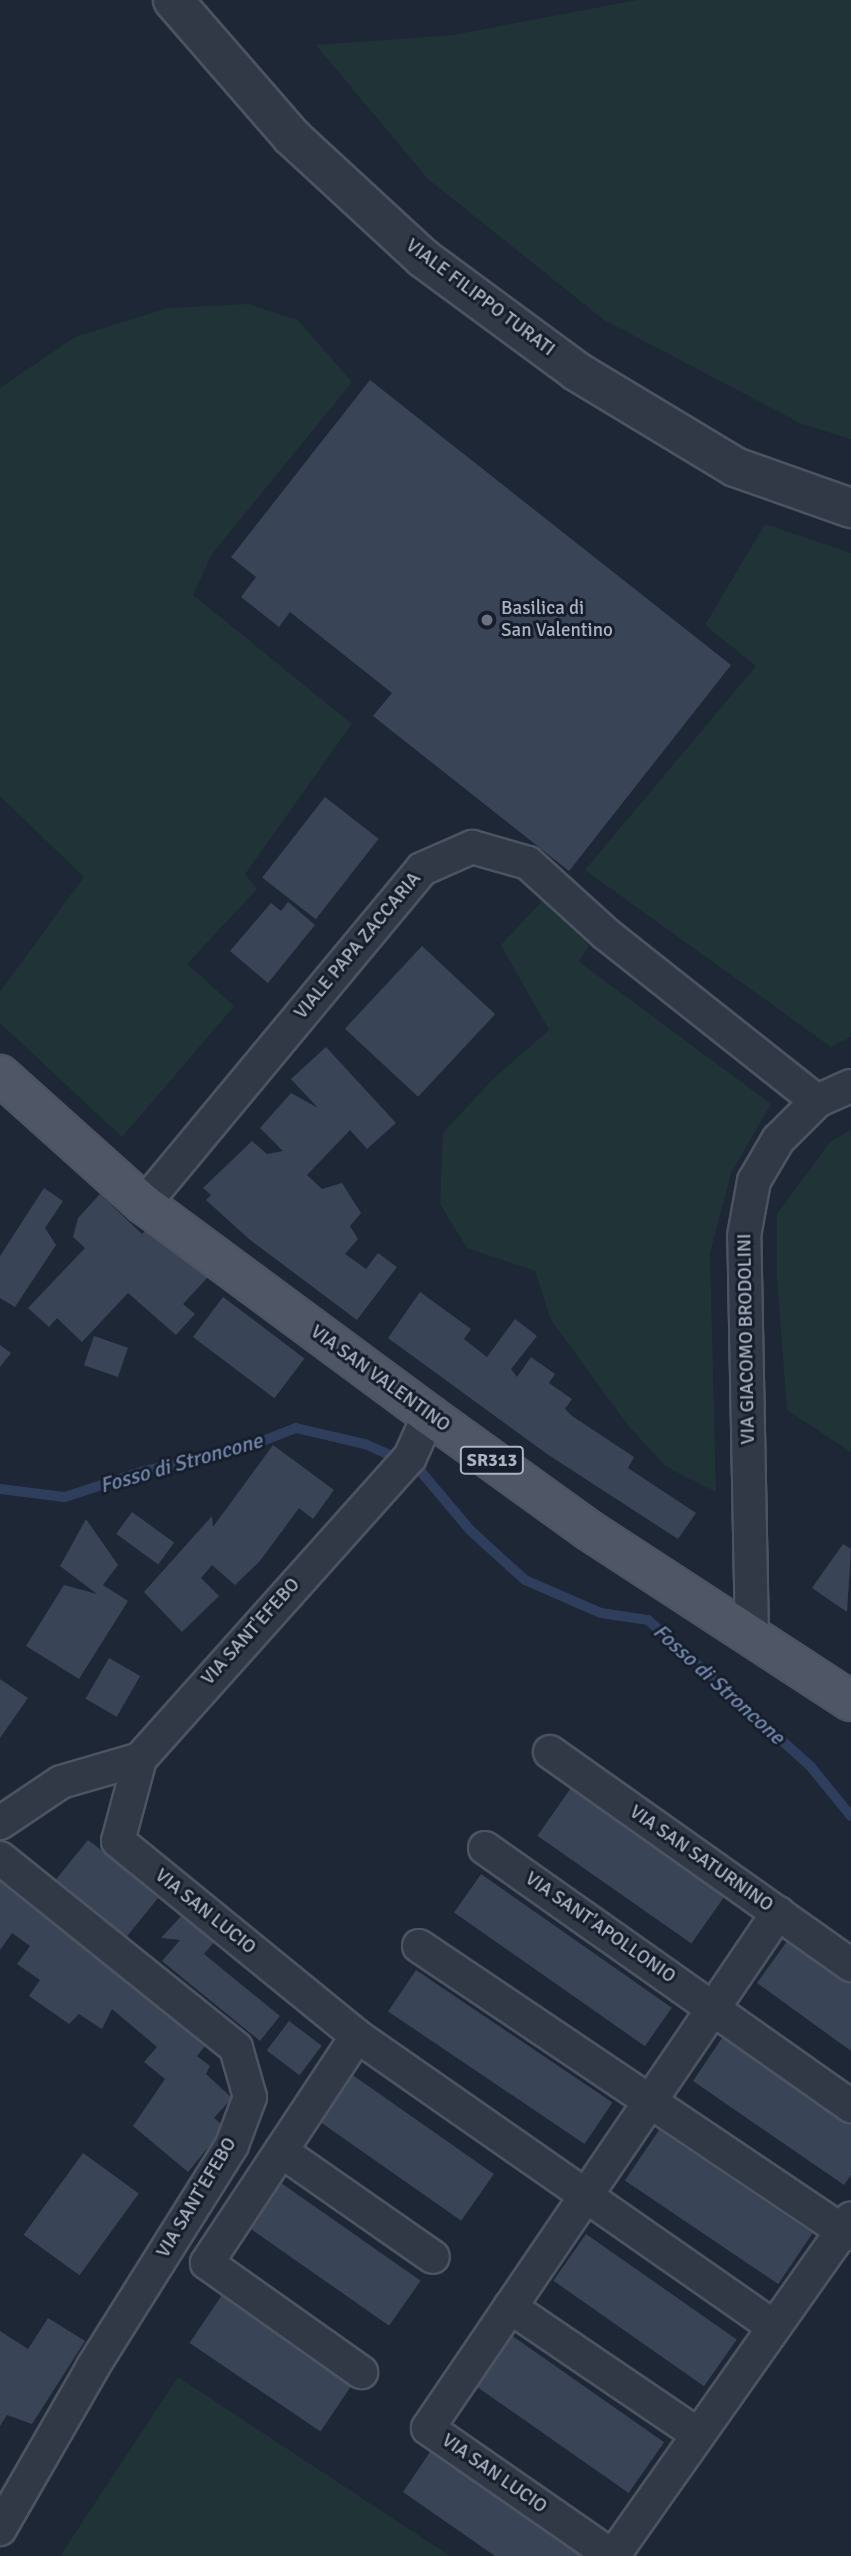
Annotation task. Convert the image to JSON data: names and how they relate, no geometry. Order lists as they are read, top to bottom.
{
  "streets": {
    "main road": ["VIA SAN VALENTINO", "SR313"],
    "street": [
      "VIALE FILIPPO TURATI",
      "VIALE PAPA ZACCARIA",
      "VIA GIACOMO BRODOLINI",
      "VIA SANT'EFEBO",
      "VIA SAN SATURNINO",
      "VIA SAN LUCIO",
      "VIA SANT'APOLLONIO"
    ]
  },
  "crossings": [
    ["VIALE PAPA ZACCARIA", "VIA GIACOMO BRODOLINI"],
    ["VIALE PAPA ZACCARIA", "VIA SAN VALENTINO"],
    ["VIA GIACOMO BRODOLINI", "VIA SAN VALENTINO"],
    ["VIA SAN VALENTINO", "VIA SANT'EFEBO"],
    ["VIA SANT'EFEBO", "VIA SAN LUCIO"]
  ],
  "water": ["Fosso di Stroncone"],
  "places": ["Basilica di San Valentino"]
}
